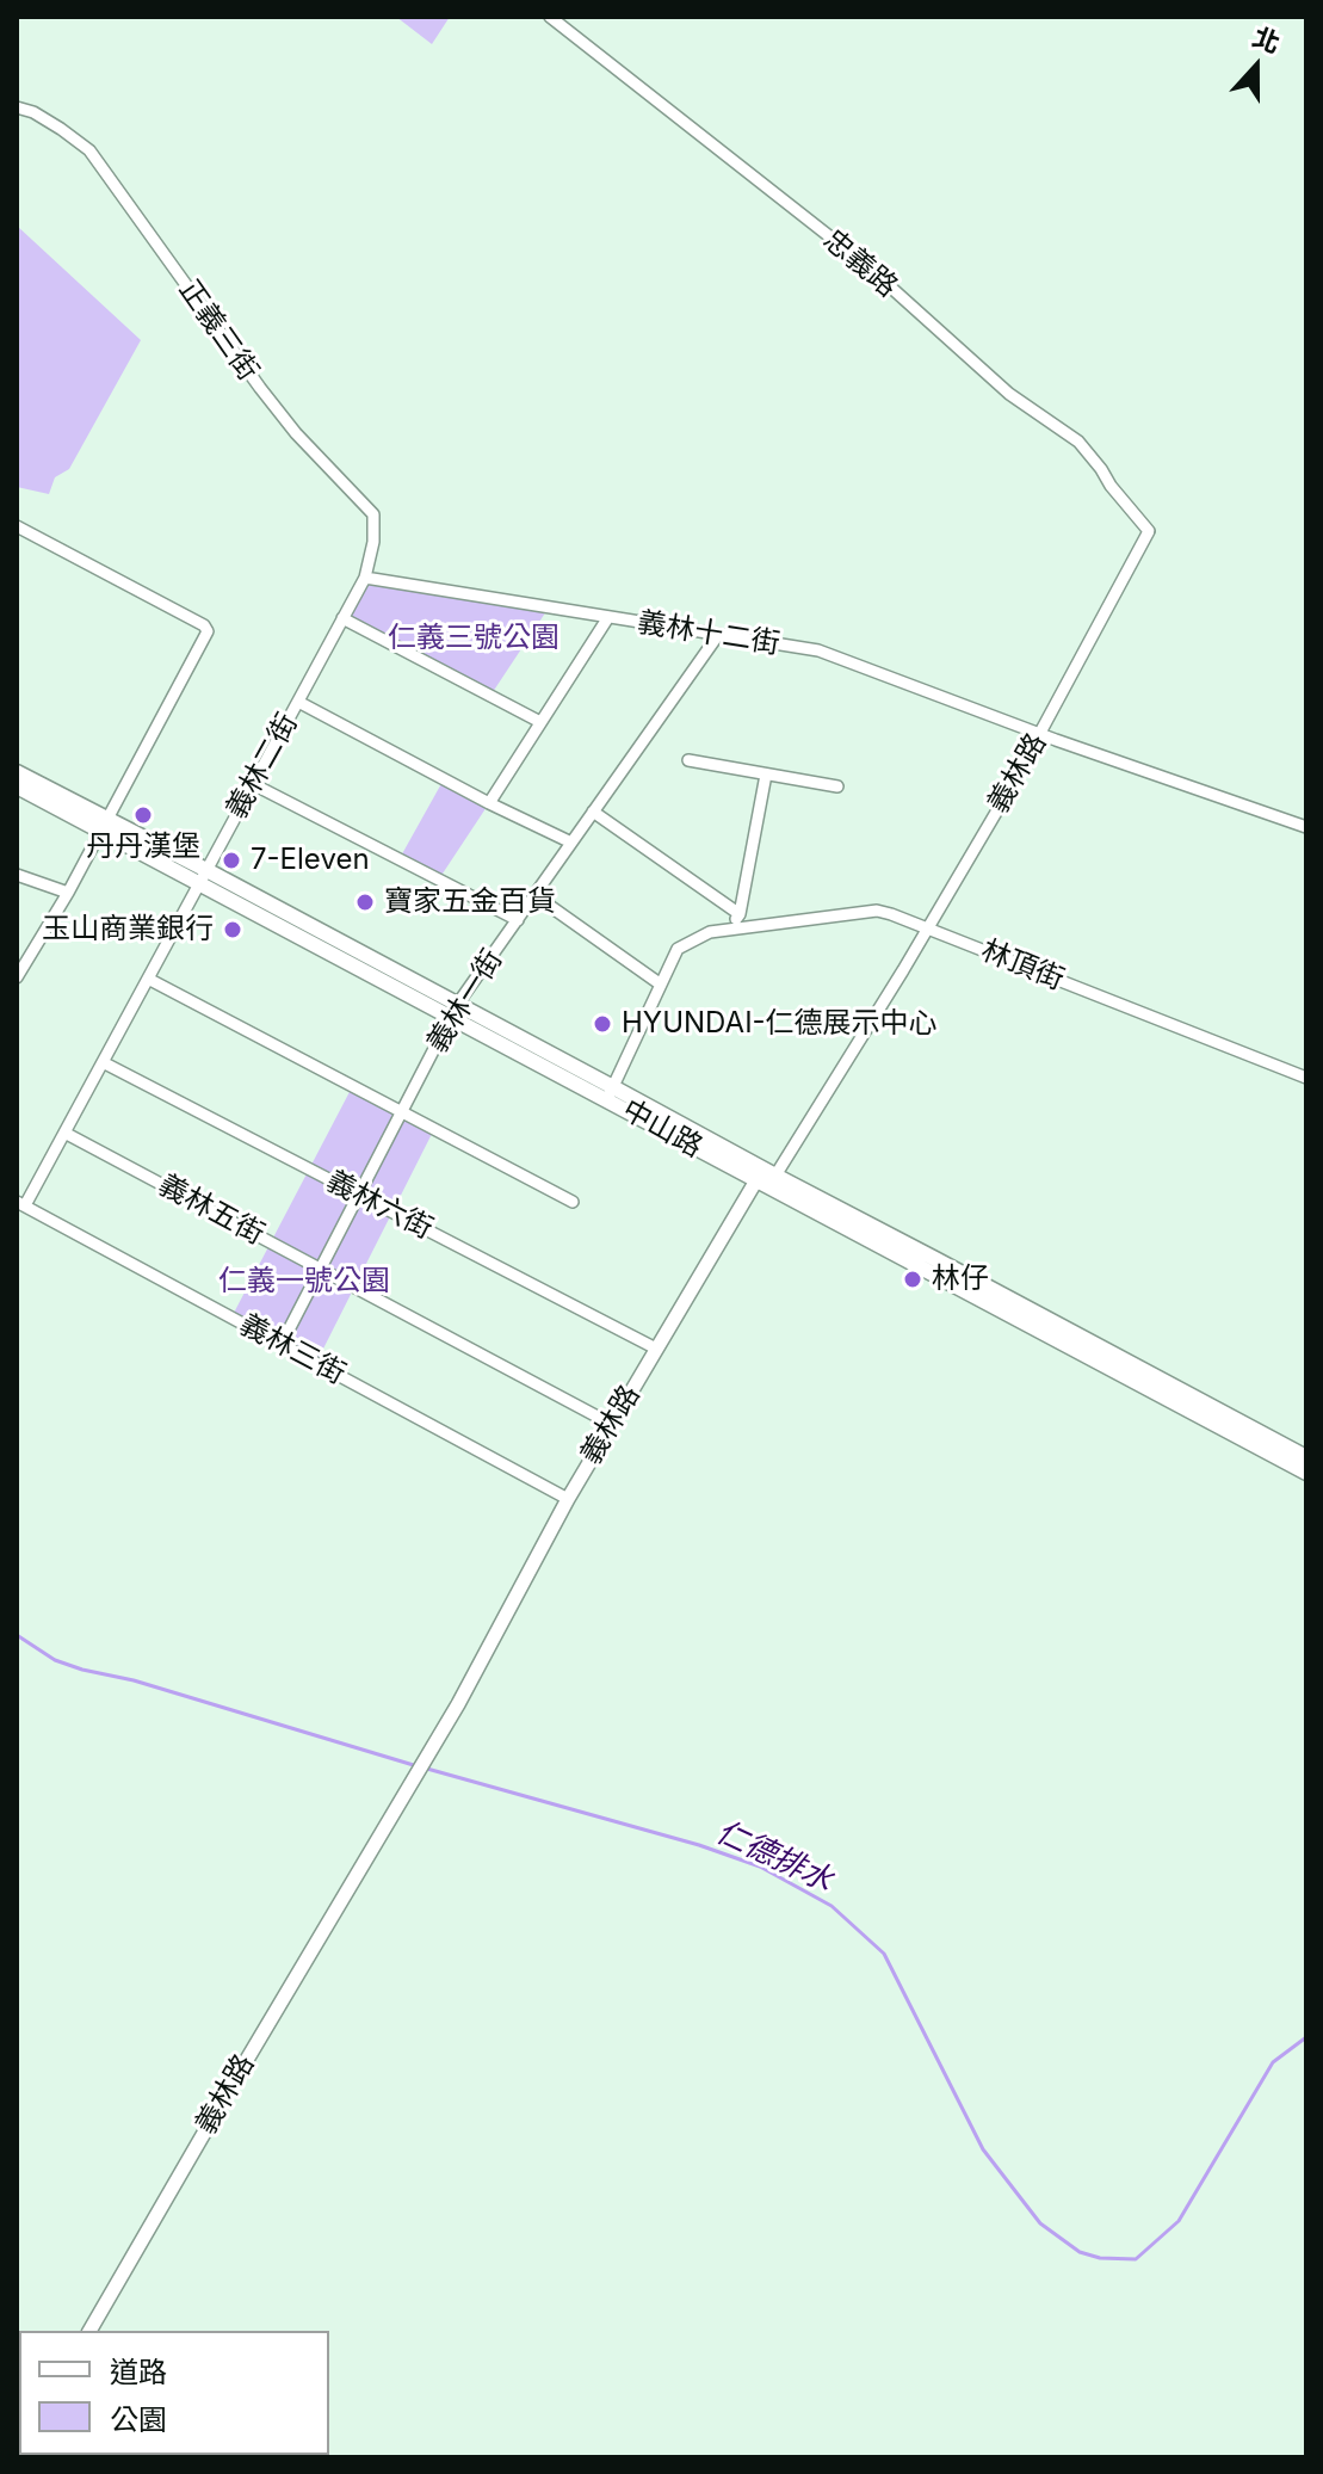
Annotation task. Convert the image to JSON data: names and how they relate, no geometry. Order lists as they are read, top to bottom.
{
  "streets": {
    "main road": ["中山路"],
    "street": [
      "忠義路",
      "正義三街",
      "義林十二街",
      "義林二街",
      "義林路",
      "林頂街",
      "義林一街",
      "義林六街",
      "義林五街",
      "義林三街"
    ]
  },
  "crossings": [
    ["忠義路", "義林路"],
    ["正義三街", "義林十二街"],
    ["正義三街", "義林二街"],
    ["義林十二街", "義林二街"],
    ["義林十二街", "義林路"],
    ["義林十二街", "義林一街"],
    ["義林二街", "中山路"],
    ["義林二街", "義林六街"],
    ["義林二街", "義林五街"],
    ["義林二街", "義林三街"],
    ["義林路", "林頂街"],
    ["義林路", "中山路"],
    ["義林路", "義林六街"],
    ["義林路", "義林五街"],
    ["義林路", "義林三街"],
    ["林頂街", "中山路"],
    ["義林一街", "中山路"],
    ["義林一街", "義林六街"],
    ["義林一街", "義林五街"],
    ["義林一街", "義林三街"]
  ],
  "water": ["仁德排水"],
  "parks": ["仁義三號公園", "仁義一號公園"],
  "places": [
    "丹丹漢堡",
    "7-Eleven",
    "寶家五金百貨",
    "玉山商業銀行",
    "HYUNDAI-仁德展示中心",
    "林仔"
  ],
  "legend": ["道路", "公園"],
  "north": "top"
}
